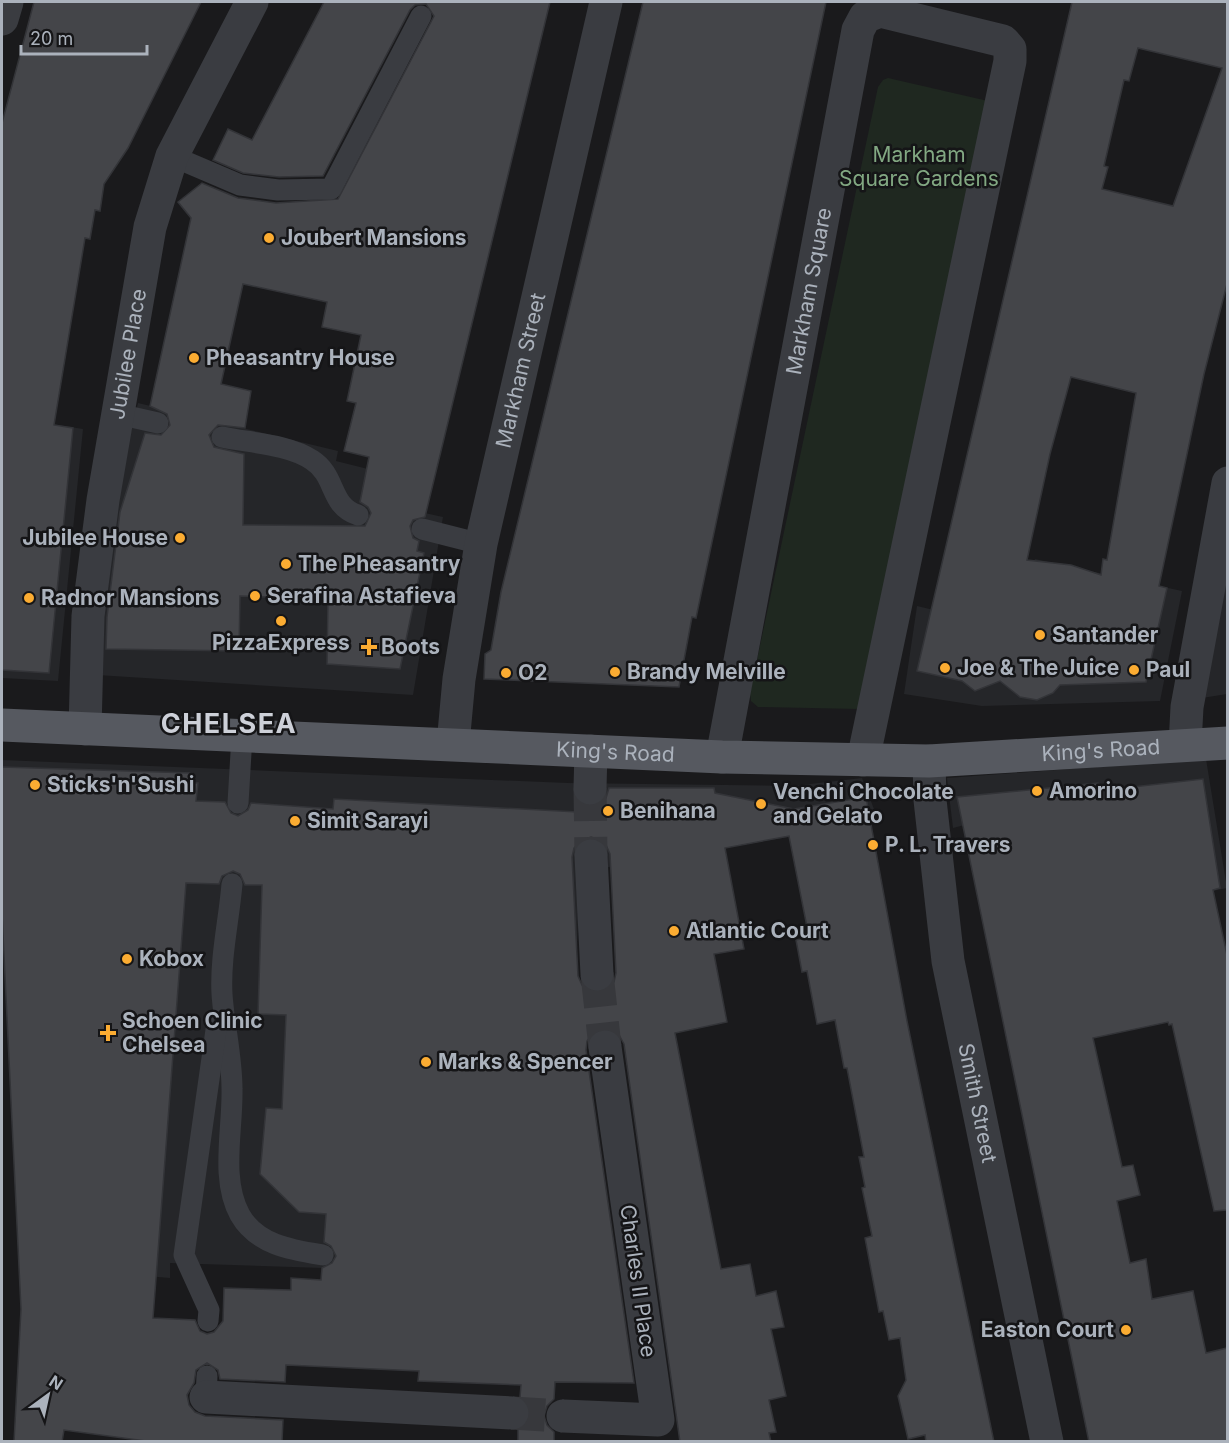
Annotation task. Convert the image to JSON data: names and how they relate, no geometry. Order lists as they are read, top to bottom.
{
  "streets": {
    "main road": ["King's Road"],
    "street": [
      "Markham Square",
      "Jubilee Place",
      "Markham Street",
      "Smith Street",
      "Charles II Place"
    ]
  },
  "crossings": [
    ["Markham Square", "King's Road"],
    ["Jubilee Place", "King's Road"],
    ["Markham Street", "King's Road"],
    ["King's Road", "Smith Street"]
  ],
  "districts": ["CHELSEA"],
  "parks": ["Markham Square Gardens"],
  "places": {
    "other": [
      "Joubert Mansions",
      "Pheasantry House",
      "Jubilee House",
      "The Pheasantry",
      "Serafina Astafieva",
      "Radnor Mansions",
      "PizzaExpress",
      "Santander",
      "Joe & The Juice",
      "Paul",
      "Brandy Melville",
      "O2",
      "Sticks'n'Sushi",
      "Amorino",
      "Venchi Chocolate and Gelato",
      "Benihana",
      "Simit Sarayi",
      "P. L. Travers",
      "Atlantic Court",
      "Kobox",
      "Marks & Spencer",
      "Easton Court"
    ],
    "health": ["Boots", "Schoen Clinic Chelsea"]
  },
  "scale_bar": "20 m",
  "north": "top right"
}
